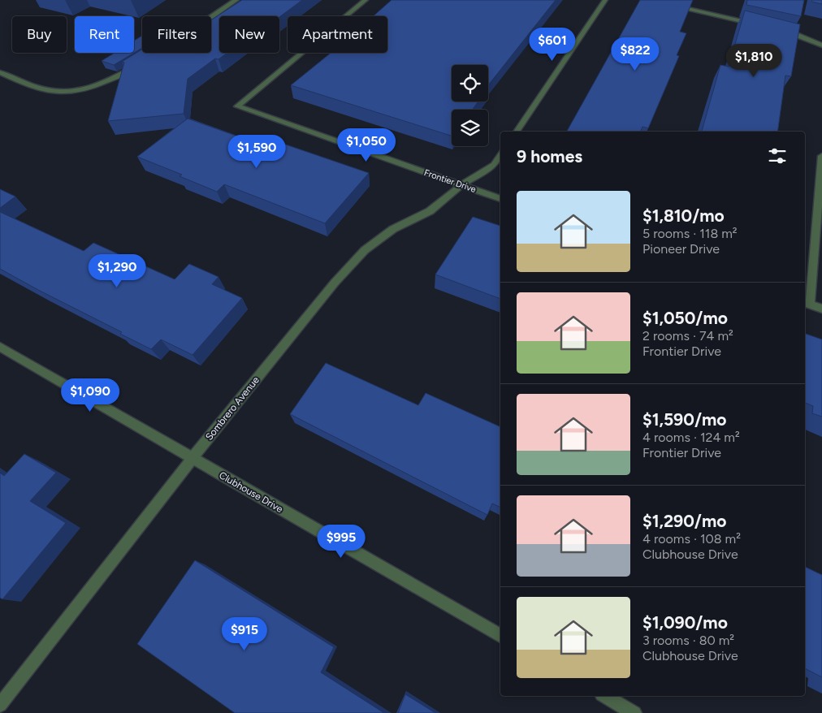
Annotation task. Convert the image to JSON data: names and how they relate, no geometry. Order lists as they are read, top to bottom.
{
  "streets": {
    "street": ["Frontier Drive", "Sombrero Avenue", "Clubhouse Drive"]
  },
  "crossings": [
    ["Frontier Drive", "Sombrero Avenue"],
    ["Sombrero Avenue", "Clubhouse Drive"]
  ],
  "page": {
    "chip": [
      "Buy",
      "Rent",
      "Filters",
      "New",
      "Apartment"
    ],
    "price": [
      "$601",
      "$822",
      "$1,810",
      "$1,050",
      "$1,590",
      "$1,290",
      "$1,090",
      "$995",
      "$915"
    ],
    "heading": "9 homes",
    "list": [
      {
        "name": "$1,810/mo",
        "note": "5 rooms · 118 m² · Pioneer Drive"
      },
      {
        "name": "$1,050/mo",
        "note": "2 rooms · 74 m² · Frontier Drive"
      },
      {
        "name": "$1,590/mo",
        "note": "4 rooms · 124 m² · Frontier Drive"
      },
      {
        "name": "$1,290/mo",
        "note": "4 rooms · 108 m² · Clubhouse Drive"
      },
      {
        "name": "$1,090/mo",
        "note": "3 rooms · 80 m² · Clubhouse Drive"
      }
    ]
  }
}
